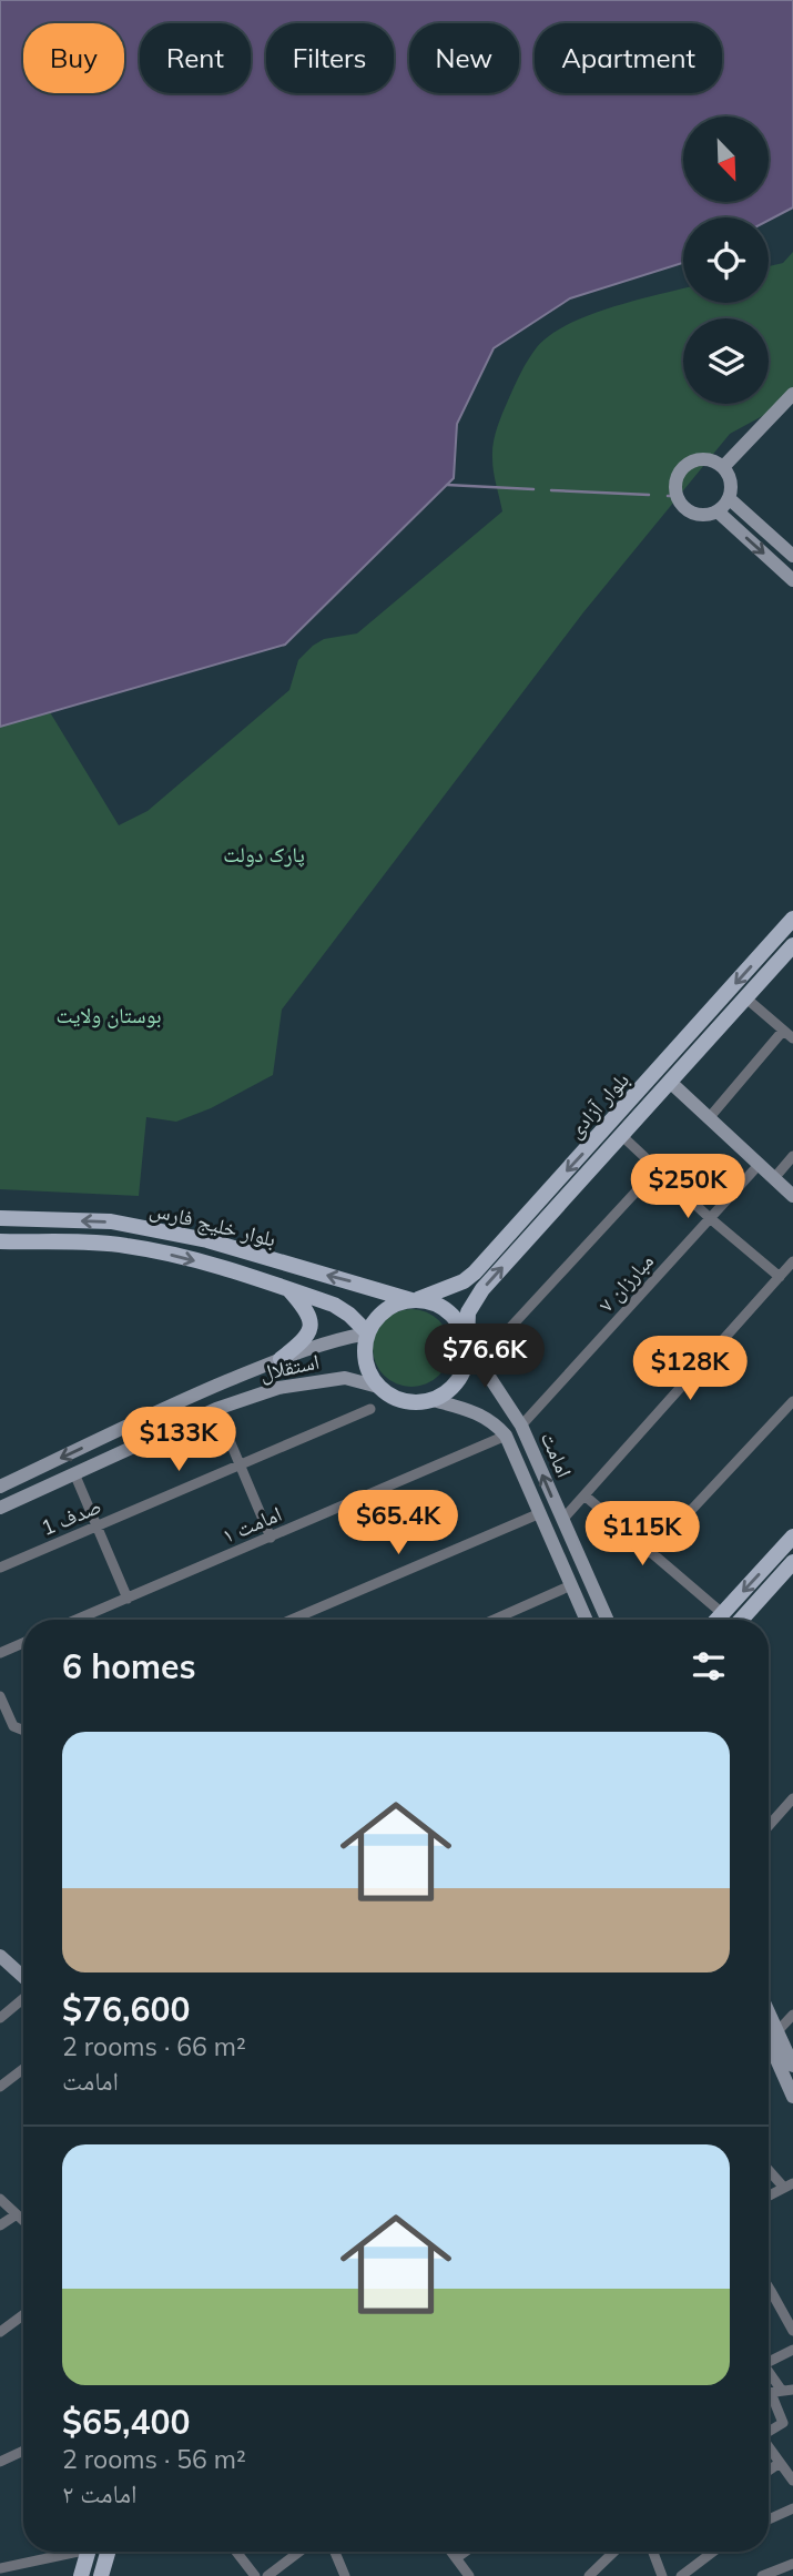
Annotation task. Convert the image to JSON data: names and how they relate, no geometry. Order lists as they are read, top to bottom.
{
  "streets": {
    "main road": ["بلوار آزادی", "بلوار خلیج فارس"],
    "street": [
      "مبارزان ۷",
      "استقلال",
      "امامت",
      "صدف 1",
      "امامت ۱"
    ]
  },
  "crossings": [
    ["بلوار آزادی", "بلوار خلیج فارس"],
    ["بلوار آزادی", "استقلال"],
    ["بلوار آزادی", "امامت"],
    ["بلوار خلیج فارس", "استقلال"],
    ["بلوار خلیج فارس", "امامت"],
    ["مبارزان ۷", "امامت"],
    ["استقلال", "امامت"],
    ["امامت", "امامت ۱"]
  ],
  "parks": ["پارک دولت", "بوستان ولایت"],
  "north": "bottom right",
  "page": {
    "chip": [
      "Buy",
      "Rent",
      "Filters",
      "New",
      "Apartment"
    ],
    "price": [
      "$250K",
      "$76.6K",
      "$128K",
      "$133K",
      "$65.4K",
      "$115K"
    ],
    "heading": "6 homes",
    "list": [
      {
        "name": "$76,600",
        "note": "2 rooms · 66 m² · امامت"
      },
      {
        "name": "$65,400",
        "note": "2 rooms · 56 m² · امامت ۲"
      }
    ]
  }
}
